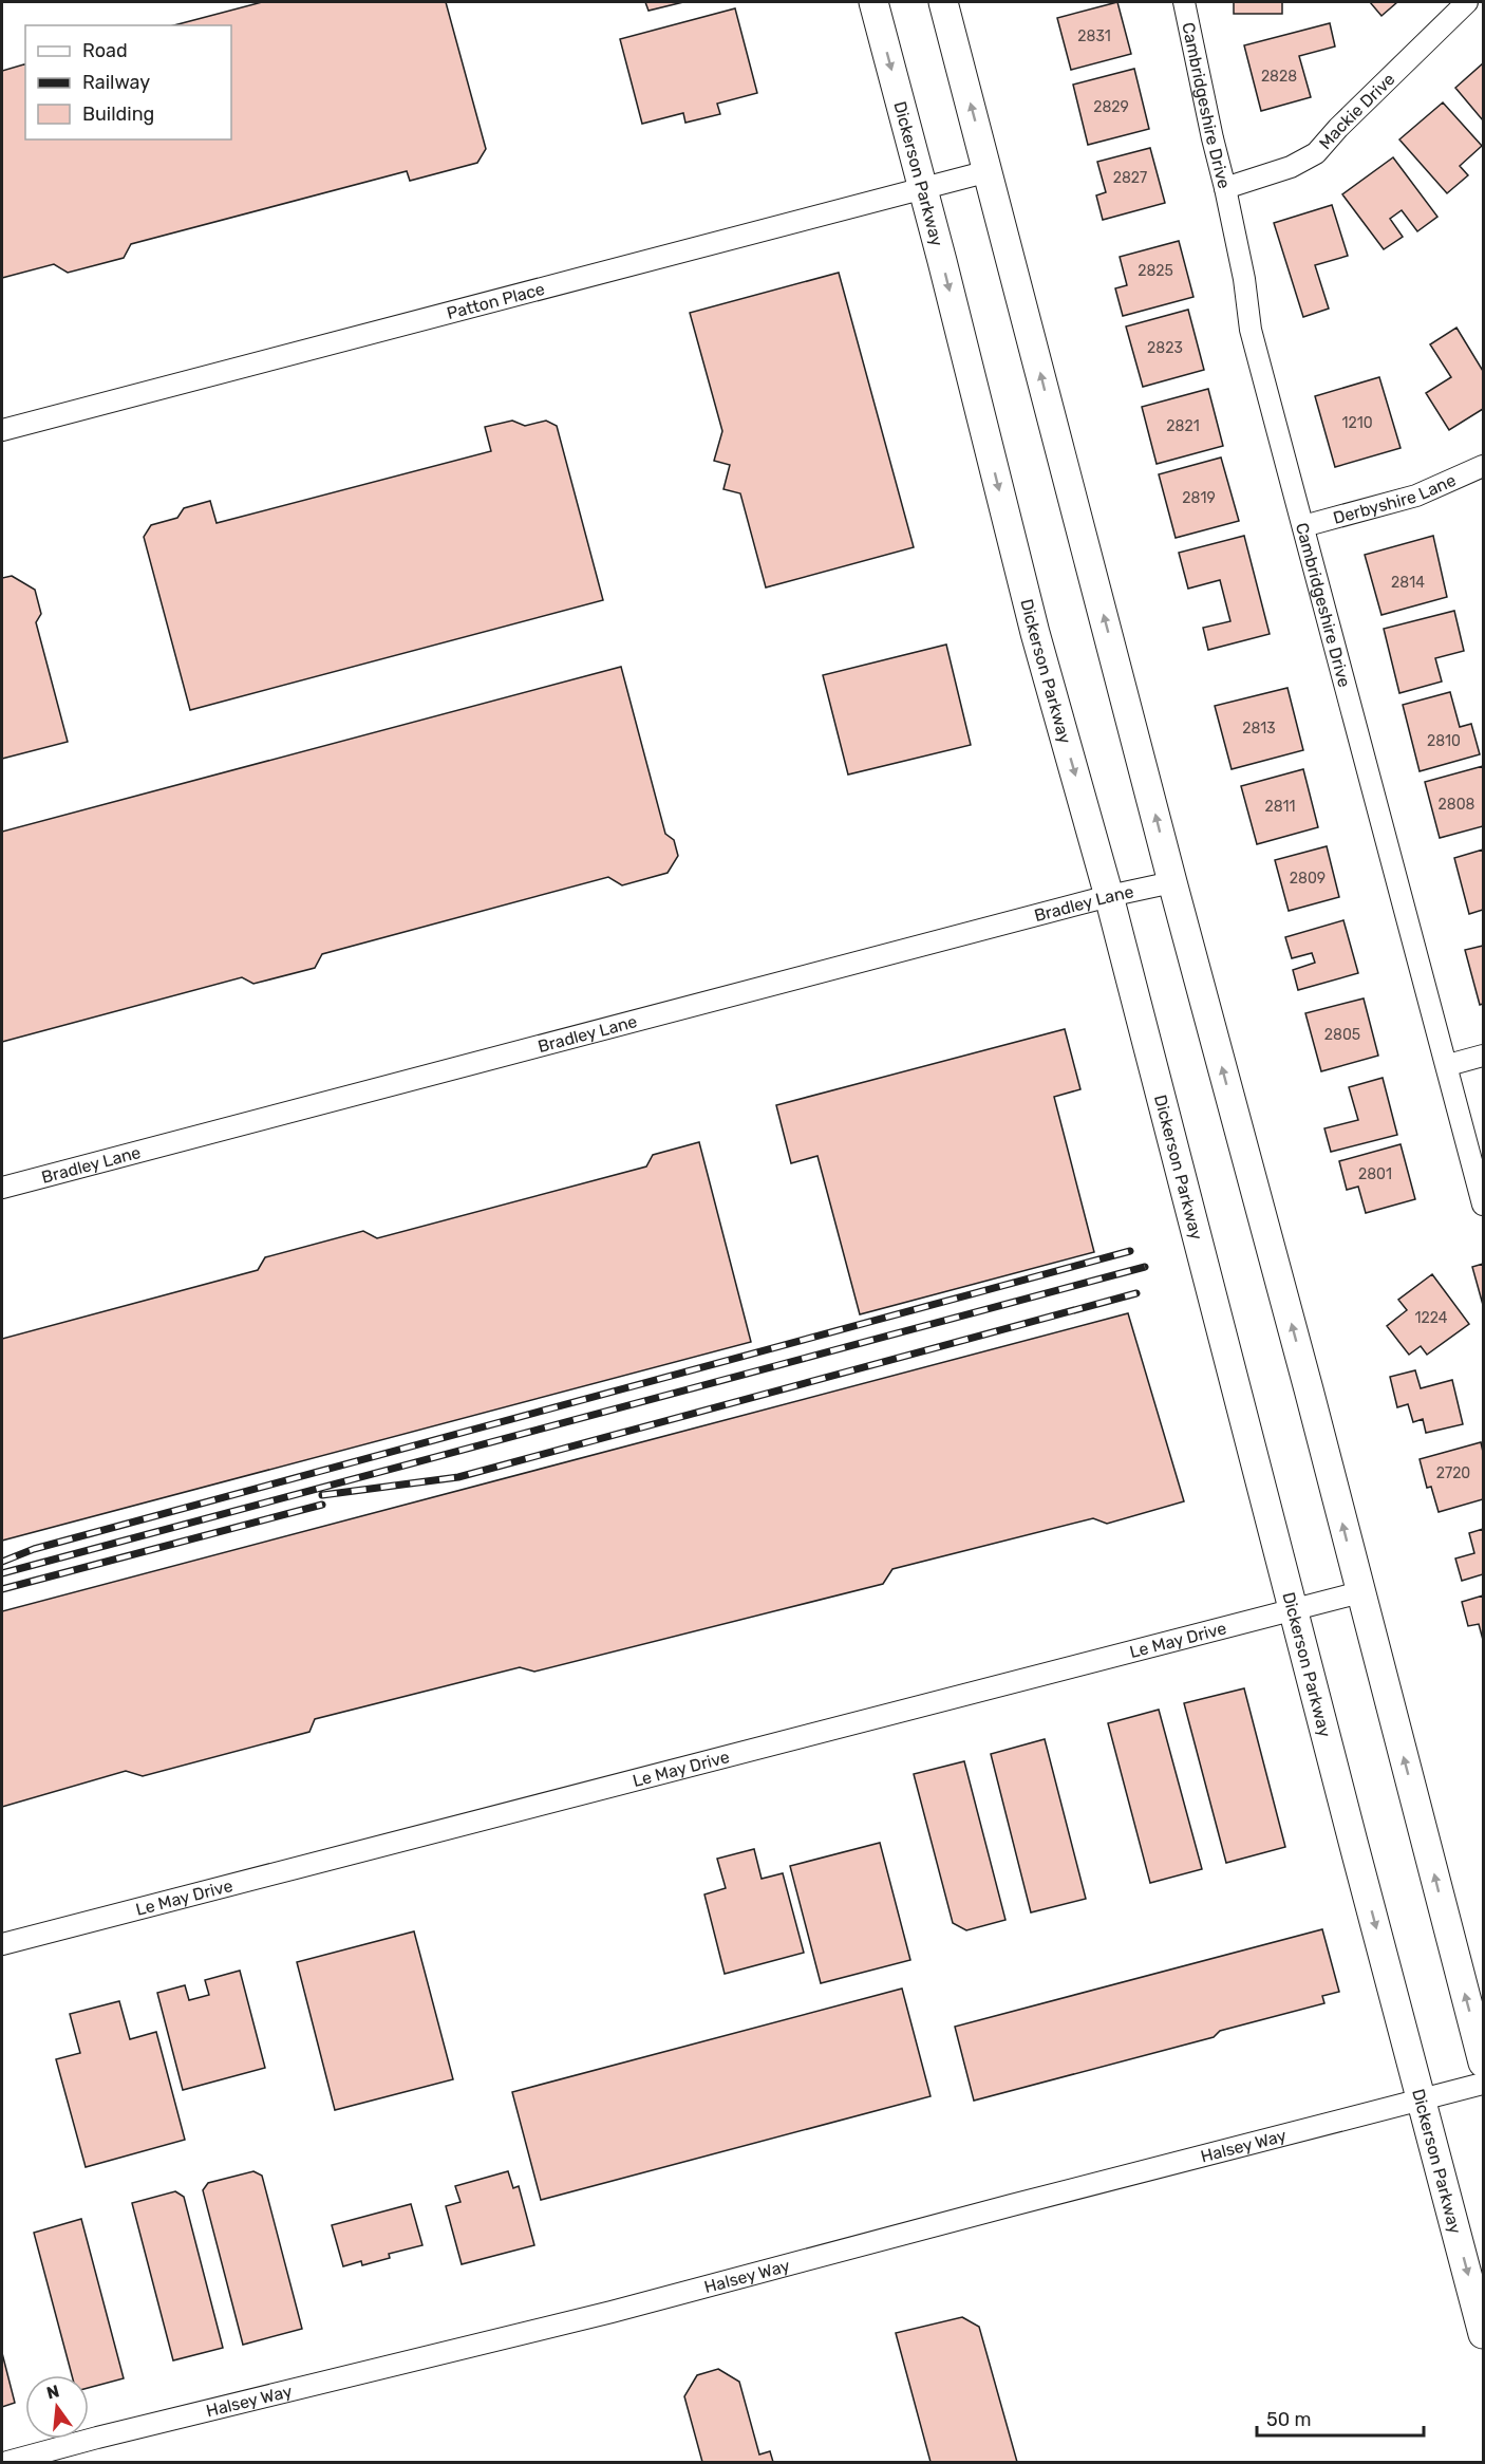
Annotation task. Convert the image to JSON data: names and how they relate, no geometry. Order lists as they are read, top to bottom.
{
  "streets": {
    "main road": ["Dickerson Parkway"],
    "street": [
      "Cambridgeshire Drive",
      "Mackie Drive",
      "Patton Place",
      "Derbyshire Lane",
      "Bradley Lane",
      "Le May Drive",
      "Halsey Way"
    ]
  },
  "crossings": [
    ["Cambridgeshire Drive", "Mackie Drive"],
    ["Cambridgeshire Drive", "Derbyshire Lane"],
    ["Dickerson Parkway", "Patton Place"],
    ["Dickerson Parkway", "Bradley Lane"],
    ["Dickerson Parkway", "Le May Drive"],
    ["Dickerson Parkway", "Halsey Way"]
  ],
  "house_numbers": [
    "2831",
    "2828",
    "2829",
    "2827",
    "2825",
    "2823",
    "1210",
    "2821",
    "2819",
    "2814",
    "2813",
    "2810",
    "2808",
    "2811",
    "2809",
    "2805",
    "2801",
    "1224",
    "2720"
  ],
  "legend": ["Road", "Railway", "Building"],
  "scale_bar": "50 m",
  "north": "top"
}
